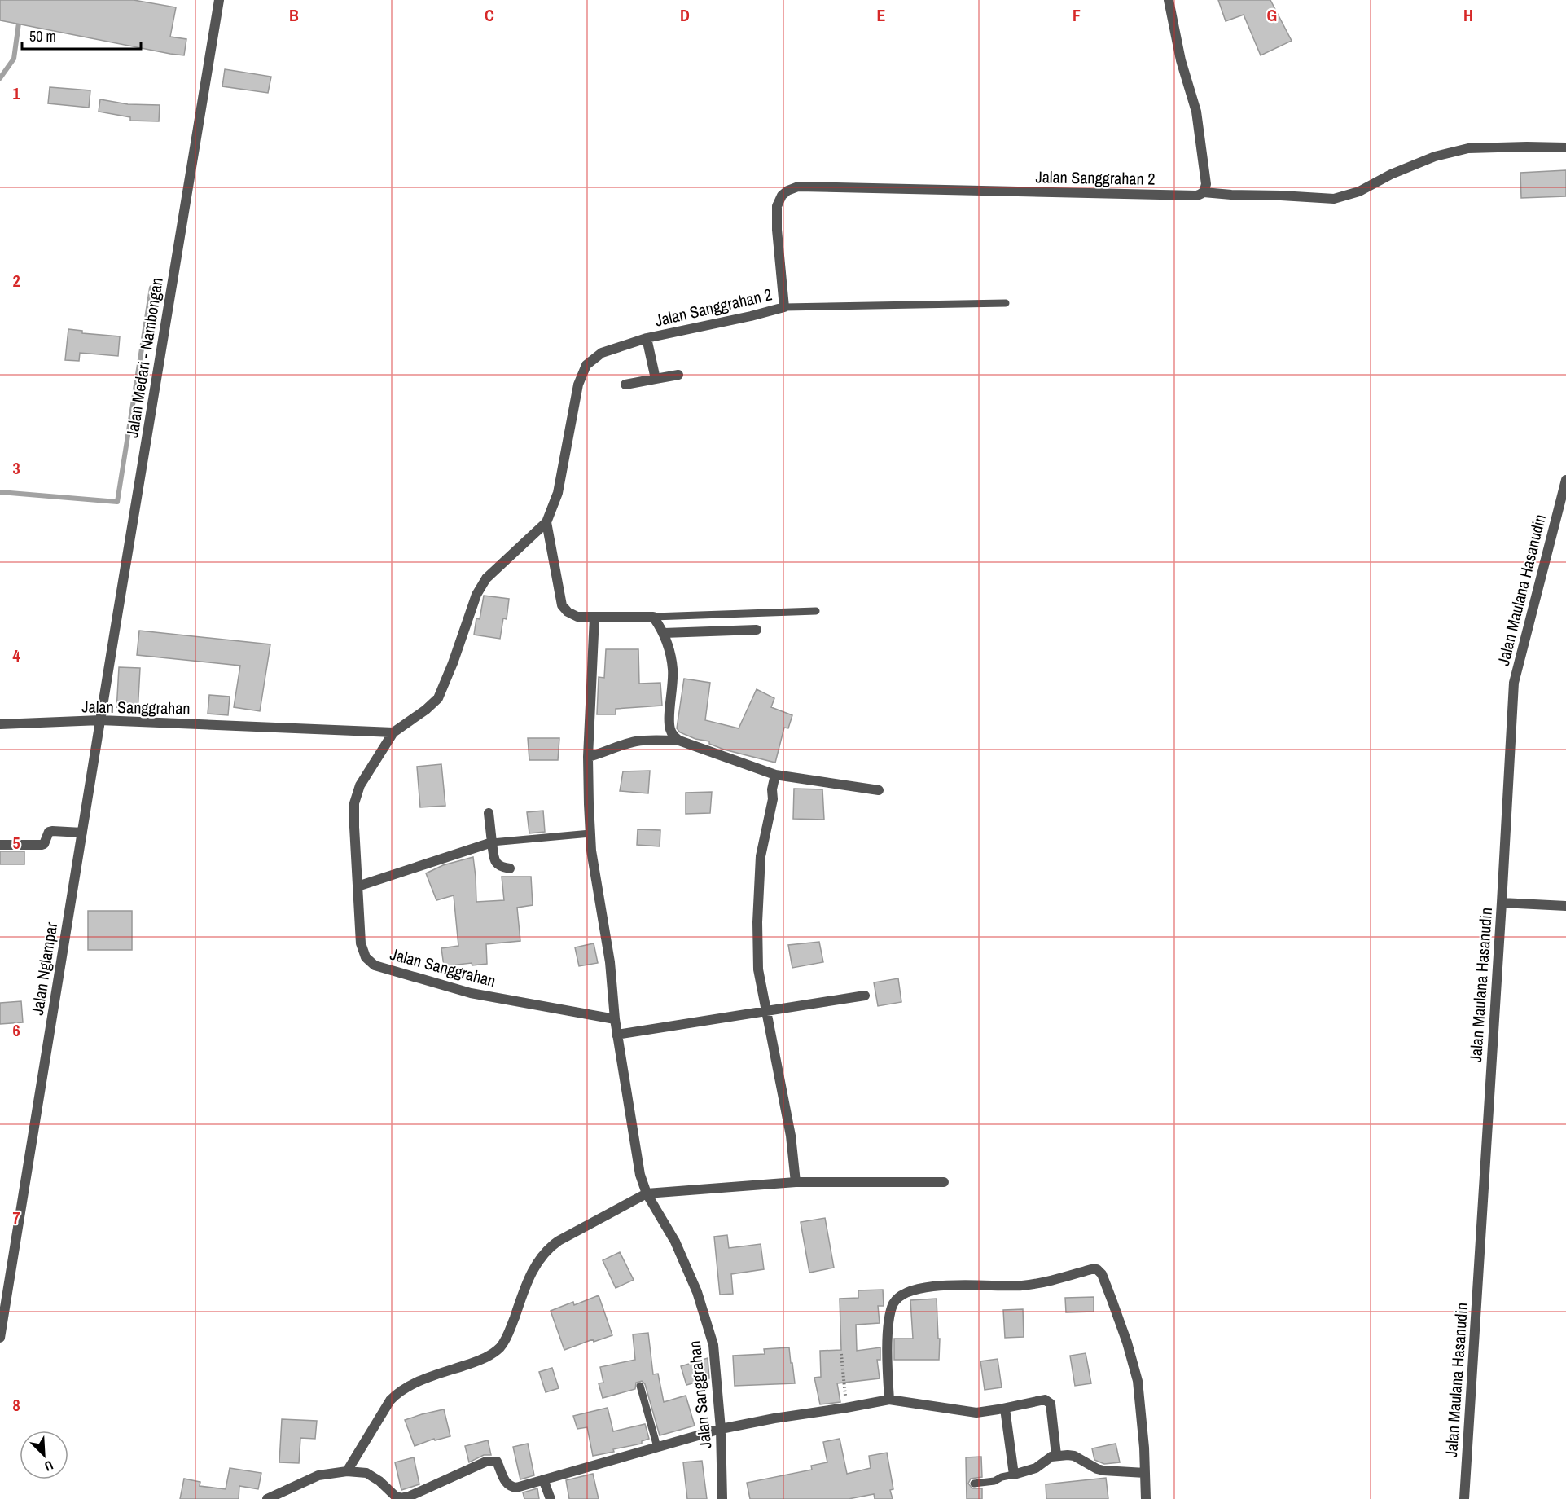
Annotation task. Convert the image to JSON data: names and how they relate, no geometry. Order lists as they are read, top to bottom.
{
  "streets": {
    "street": [
      "Jalan Sanggrahan 2",
      "Jalan Medari - Nambongan",
      "Jalan Maulana Hasanudin",
      "Jalan Sanggrahan",
      "Jalan Nglampar"
    ]
  },
  "crossings": [
    ["Jalan Sanggrahan 2", "Jalan Sanggrahan"],
    ["Jalan Medari - Nambongan", "Jalan Sanggrahan"],
    ["Jalan Medari - Nambongan", "Jalan Nglampar"],
    ["Jalan Sanggrahan", "Jalan Nglampar"]
  ],
  "scale_bar": "50 m",
  "north": "bottom right",
  "grid": {
    "columns": [
      "B",
      "C",
      "D",
      "E",
      "F",
      "G",
      "H"
    ],
    "rows": [
      "1",
      "2",
      "3",
      "4",
      "5",
      "6",
      "7",
      "8"
    ]
  }
}
